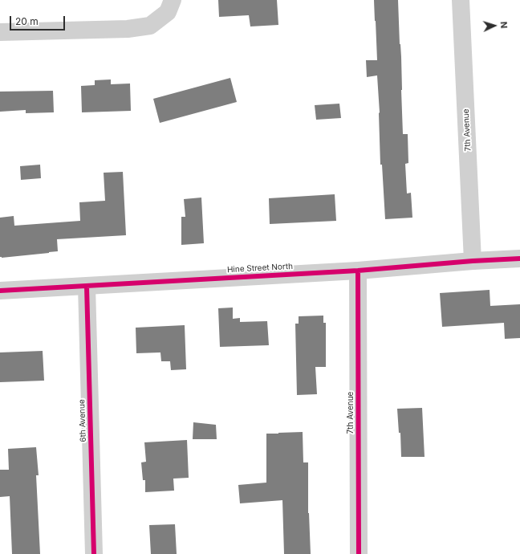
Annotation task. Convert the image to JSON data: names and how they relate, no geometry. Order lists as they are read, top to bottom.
{
  "streets": {
    "street": ["7th Avenue", "Hine Street North", "6th Avenue"]
  },
  "crossings": [
    ["7th Avenue", "Hine Street North"],
    ["Hine Street North", "6th Avenue"]
  ],
  "scale_bar": "20 m",
  "north": "right"
}
